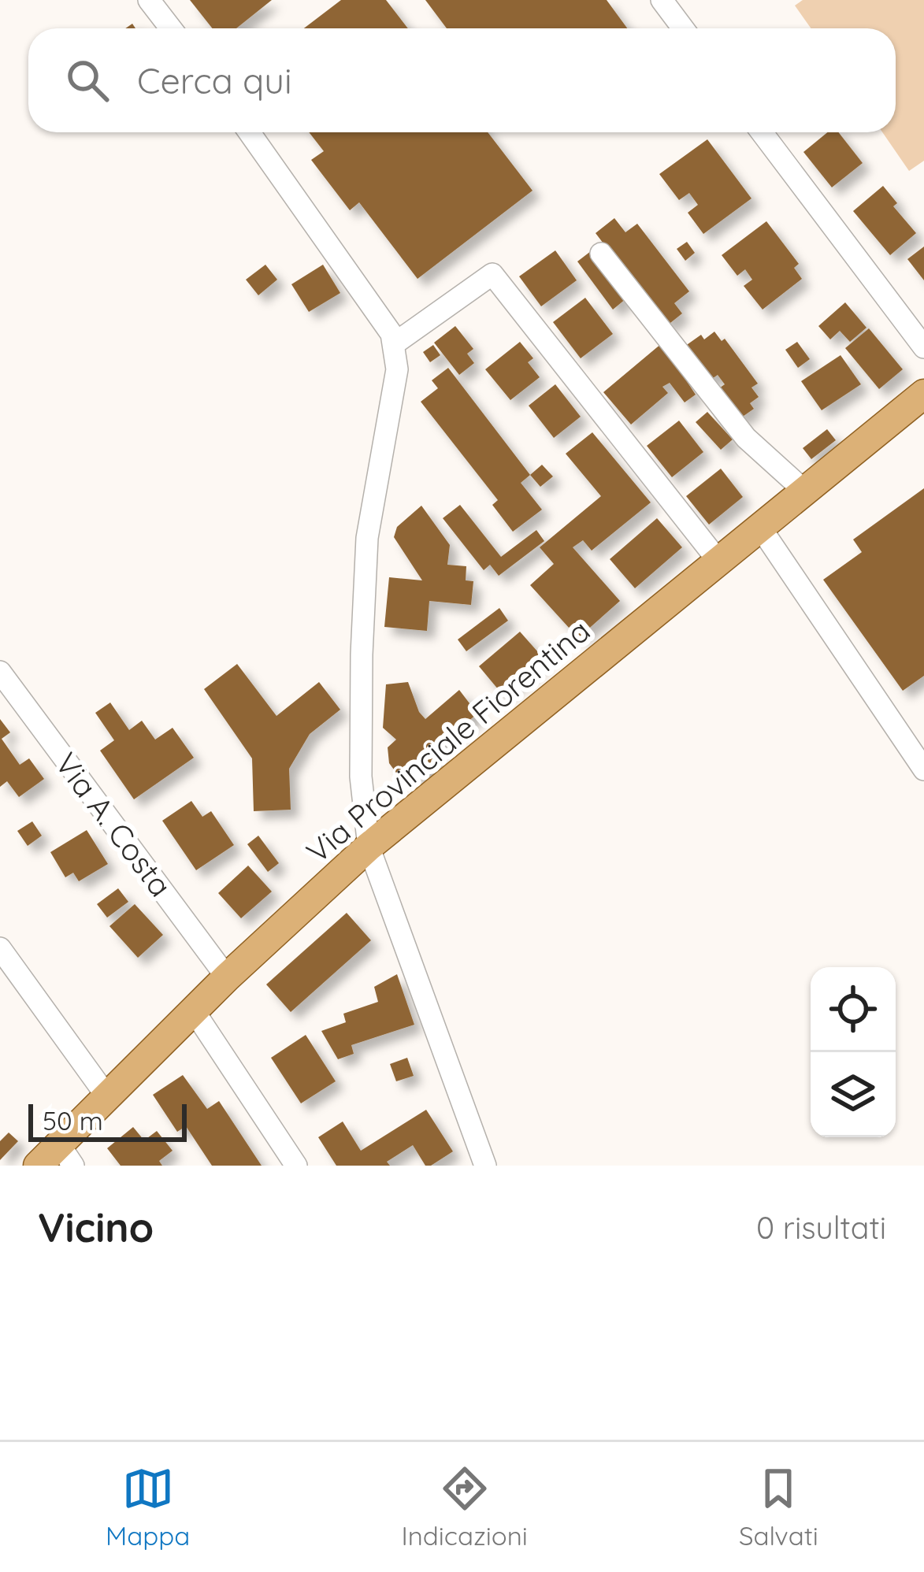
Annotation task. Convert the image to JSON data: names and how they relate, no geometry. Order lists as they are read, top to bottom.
{
  "streets": {
    "main road": ["Via Provinciale Fiorentina"],
    "street": ["Via A. Costa"]
  },
  "crossings": [
    ["Via Provinciale Fiorentina", "Via A. Costa"]
  ],
  "scale_bar": "50 m",
  "page": {
    "search": "Cerca qui",
    "scale": "50 m",
    "heading": ["Vicino", "0 risultati"],
    "nav": ["Mappa", "Indicazioni", "Salvati"]
  }
}
